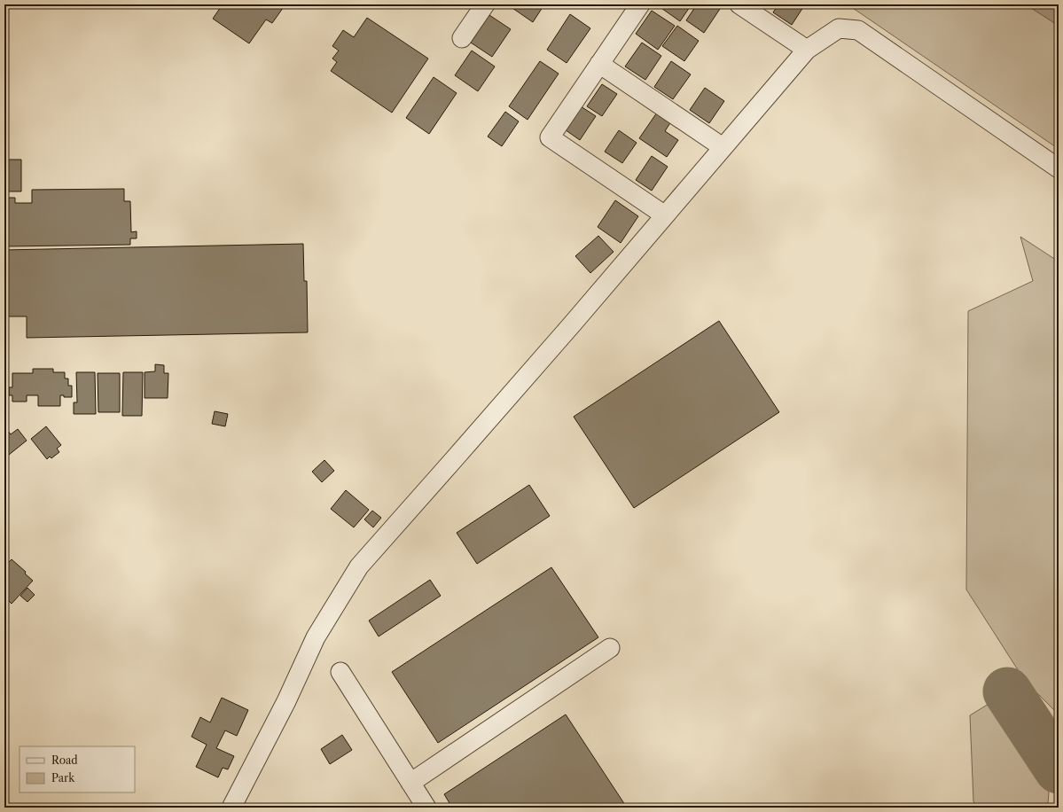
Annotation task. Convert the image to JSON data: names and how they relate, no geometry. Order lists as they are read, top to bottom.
{
  "legend": ["Road", "Park"]
}
